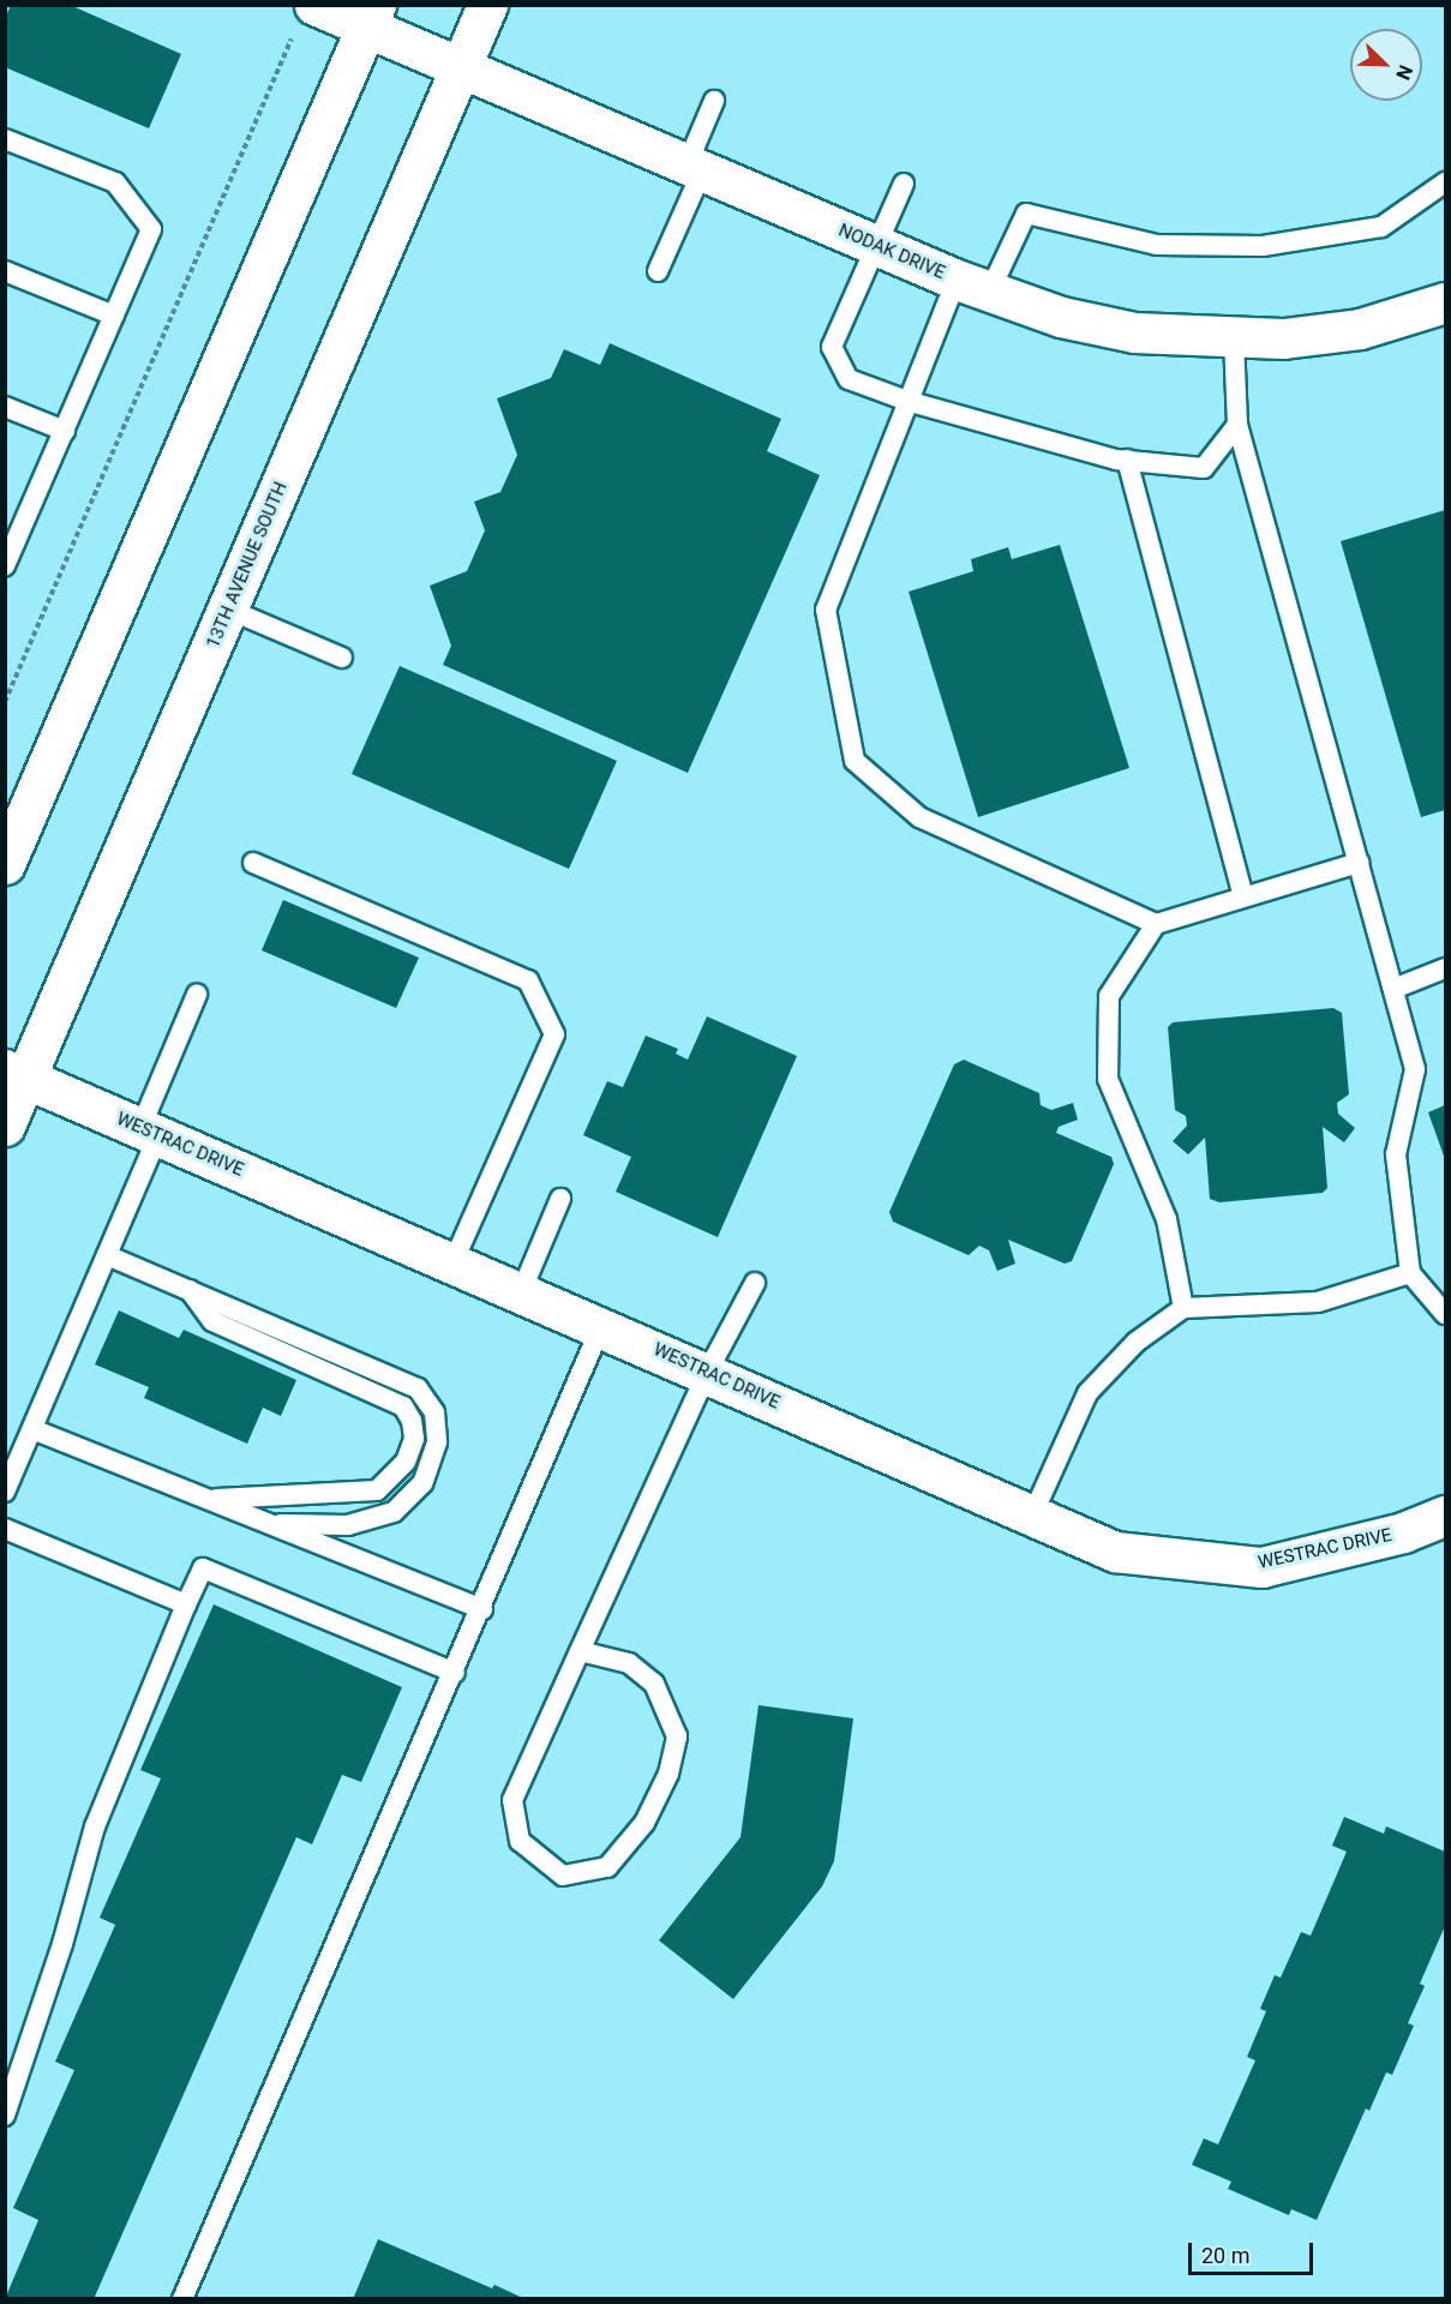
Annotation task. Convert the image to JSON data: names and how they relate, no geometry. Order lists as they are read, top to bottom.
{
  "streets": {
    "street": ["NODAK DRIVE", "13TH AVENUE SOUTH", "WESTRAC DRIVE"]
  },
  "crossings": [
    ["NODAK DRIVE", "13TH AVENUE SOUTH"],
    ["13TH AVENUE SOUTH", "WESTRAC DRIVE"]
  ],
  "scale_bar": "20 m",
  "north": "bottom right"
}
